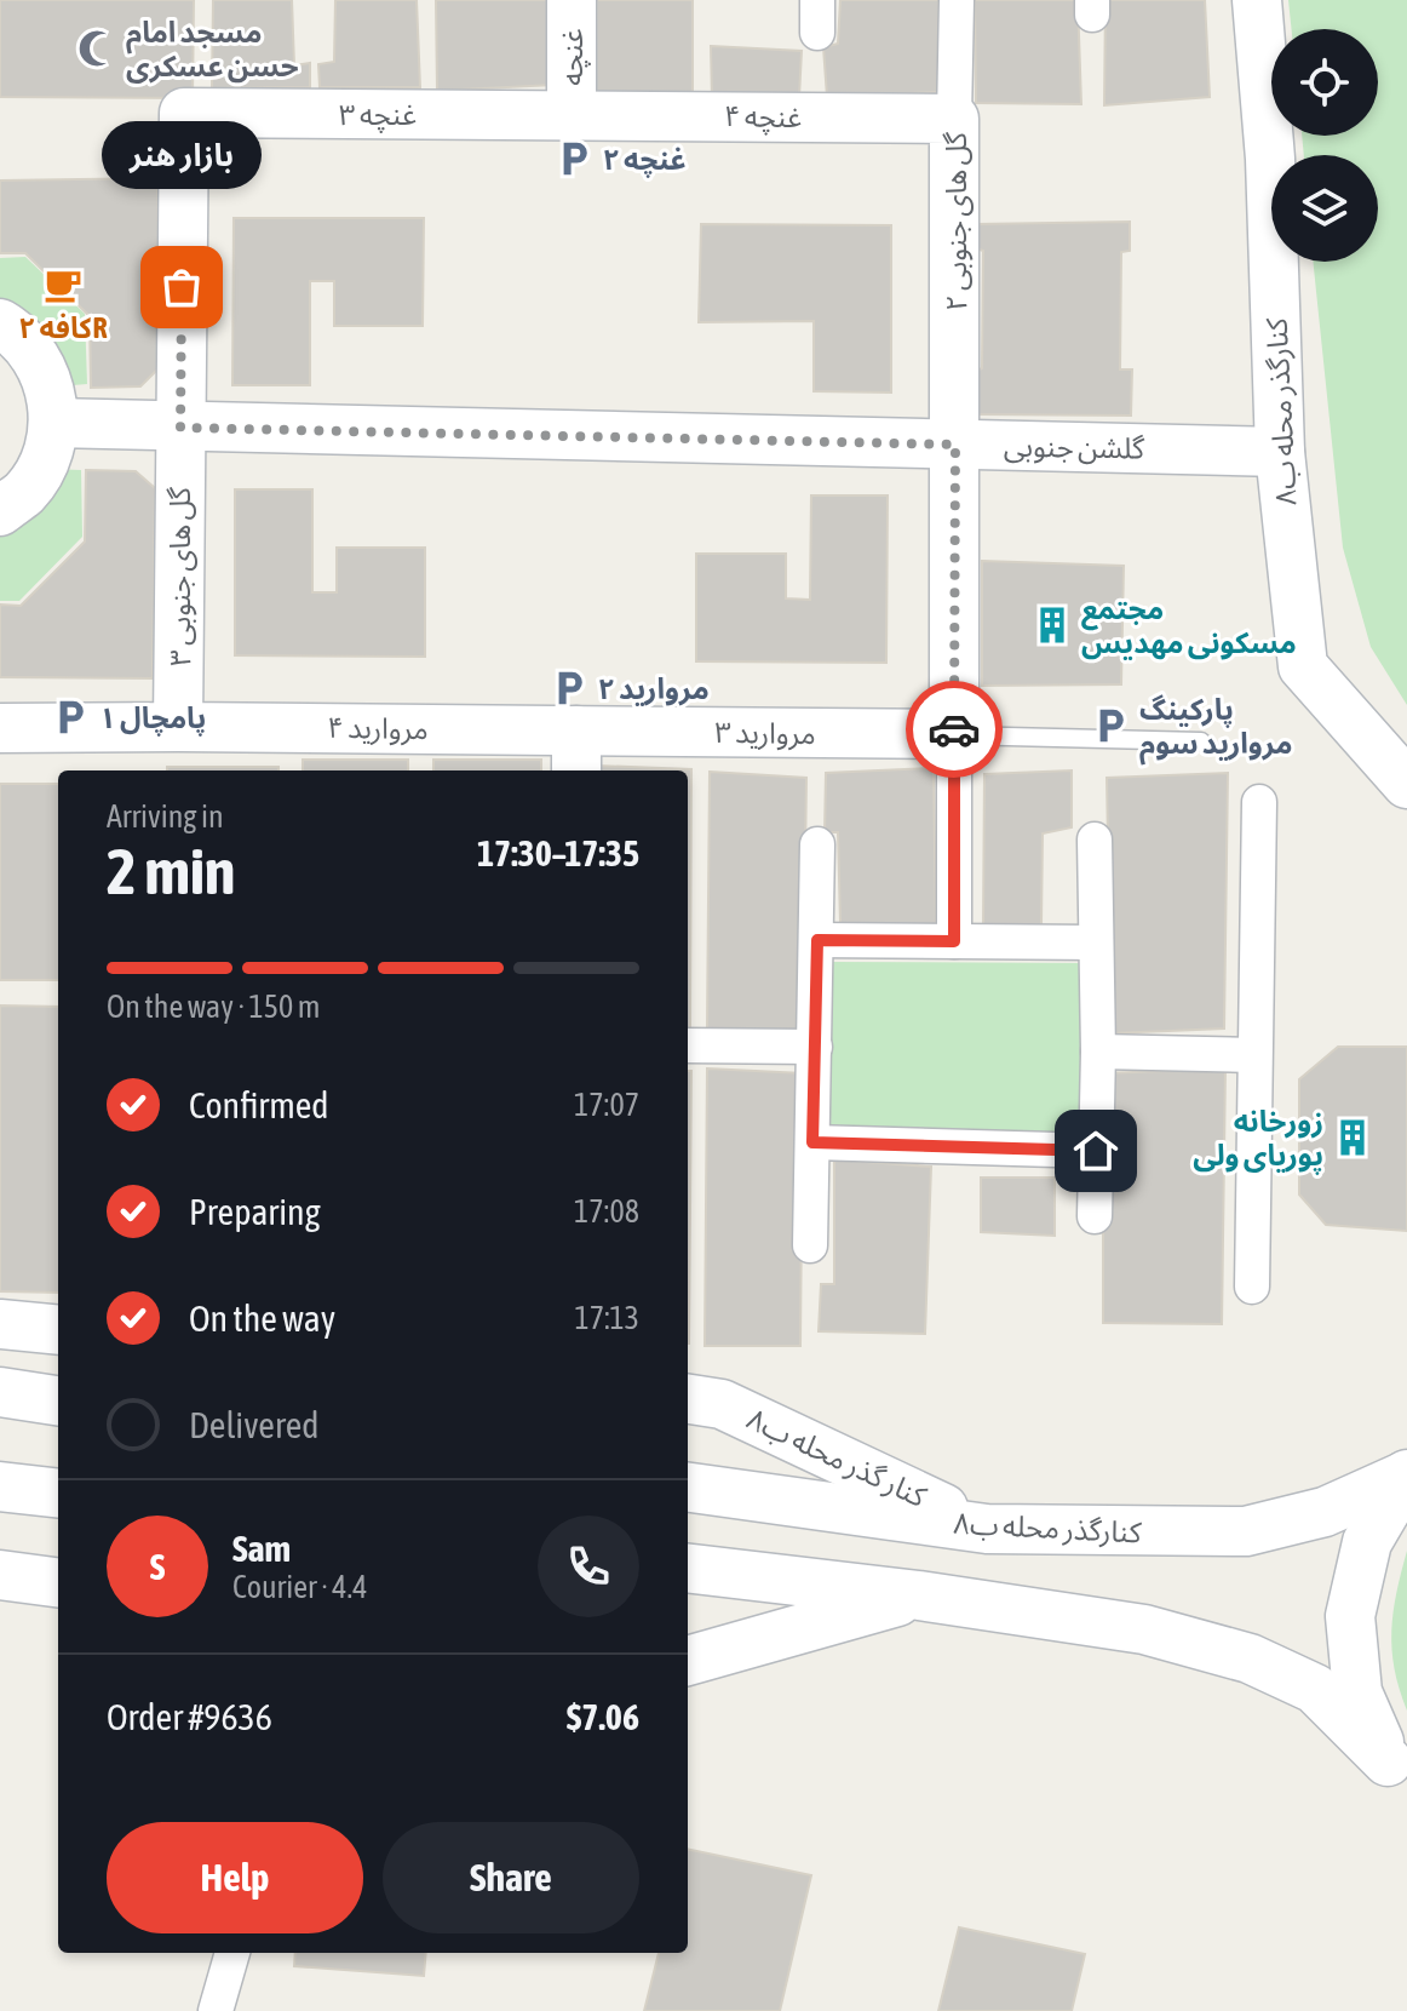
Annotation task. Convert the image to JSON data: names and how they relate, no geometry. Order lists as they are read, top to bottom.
{
  "streets": {
    "street": [
      "غنچه",
      "غنچه ۳",
      "غنچه ۴",
      "گل های جنوبی ۲",
      "کنارگذر محله ب۸",
      "گلشن جنوبی",
      "گل های جنوبی ۳",
      "مروارید ۴",
      "مروارید ۳",
      "کنار گذر محله ب۸"
    ]
  },
  "crossings": [
    ["غنچه", "غنچه ۳"],
    ["غنچه", "غنچه ۴"],
    ["غنچه ۳", "غنچه ۴"],
    ["غنچه ۳", "گل های جنوبی ۳"],
    ["غنچه ۴", "گل های جنوبی ۲"],
    ["گل های جنوبی ۲", "گلشن جنوبی"],
    ["گل های جنوبی ۲", "مروارید ۳"],
    ["کنارگذر محله ب۸", "گلشن جنوبی"],
    ["کنارگذر محله ب۸", "کنار گذر محله ب۸"],
    ["گلشن جنوبی", "گل های جنوبی ۳"],
    ["گل های جنوبی ۳", "مروارید ۴"],
    ["مروارید ۴", "مروارید ۳"]
  ],
  "places": {
    "mosque": ["مسجد امام حسن عسکری"],
    "parking": [
      "غنچه ۲",
      "مروارید ۲",
      "پامچال ۱",
      "پارکینگ مروارید سوم"
    ],
    "cafe": ["کافه ۲R"],
    "other": ["بازار هنر"],
    "building": ["مجتمع مسکونی مهدیس", "زورخانه پوریای ولی"]
  },
  "page": {
    "bubble": "بازار هنر",
    "heading": ["2 min", "Arriving in", "17:30–17:35"],
    "panel": [
      "Sam",
      "Courier · 4.4",
      "Order #9636",
      "$7.06"
    ],
    "bar": "On the way · 150 m",
    "list": [
      ["Confirmed", "17:07"],
      ["Preparing", "17:08"],
      ["On the way", "17:13"],
      "Delivered"
    ],
    "round": "S",
    "buttons": ["Help", "Share"]
  }
}
